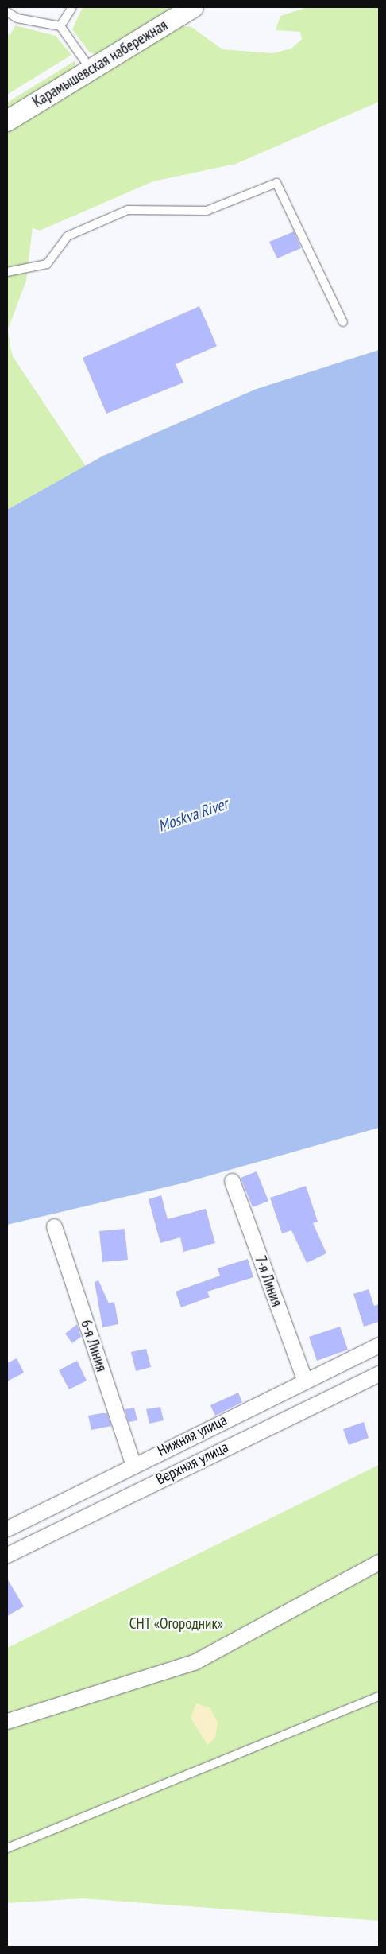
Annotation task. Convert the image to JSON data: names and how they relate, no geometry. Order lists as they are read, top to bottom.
{
  "streets": {
    "street": [
      "Карамышевская набережная",
      "7-я Линия",
      "6-я Линия",
      "Нижняя улица",
      "Верхняя улица"
    ]
  },
  "crossings": [
    ["7-я Линия", "Нижняя улица"],
    ["6-я Линия", "Нижняя улица"]
  ],
  "water": ["Moskva River"],
  "parks": ["СНТ «Огородник»"]
}
